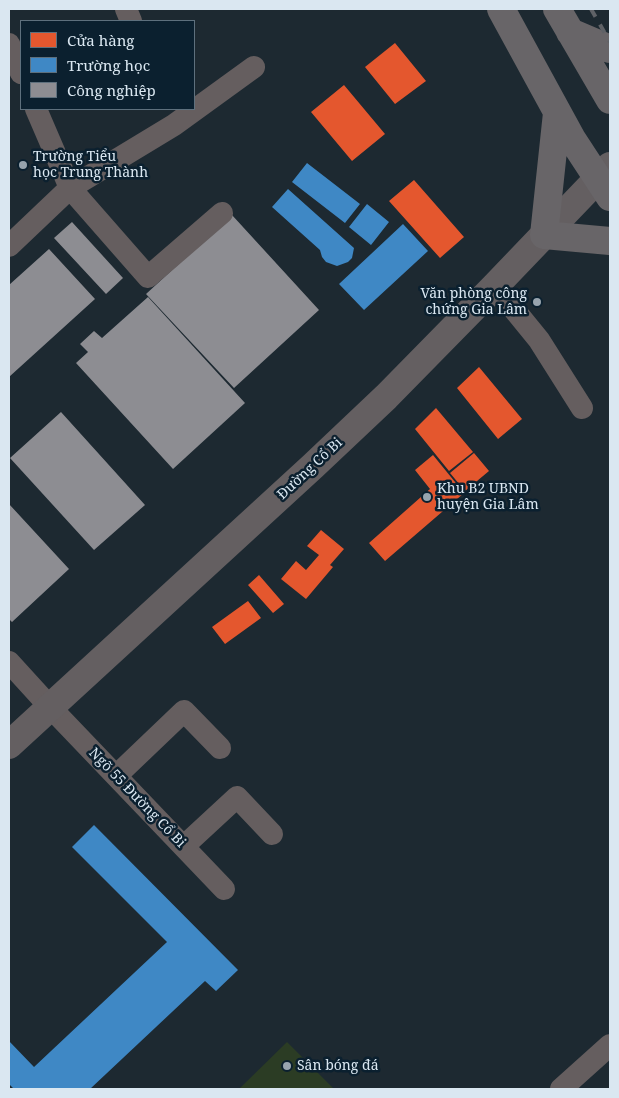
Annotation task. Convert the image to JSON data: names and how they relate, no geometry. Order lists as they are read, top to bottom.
{
  "streets": {
    "main road": ["Đường Cổ Bi"],
    "street": ["Ngõ 55 Đường Cổ Bi"]
  },
  "crossings": [
    ["Đường Cổ Bi", "Ngõ 55 Đường Cổ Bi"]
  ],
  "places": [
    "Trường Tiểu học Trung Thành",
    "Văn phòng công chứng Gia Lâm",
    "Khu B2 UBND huyện Gia Lâm",
    "Sân bóng đá"
  ],
  "legend": ["Cửa hàng", "Trường học", "Công nghiệp"]
}
